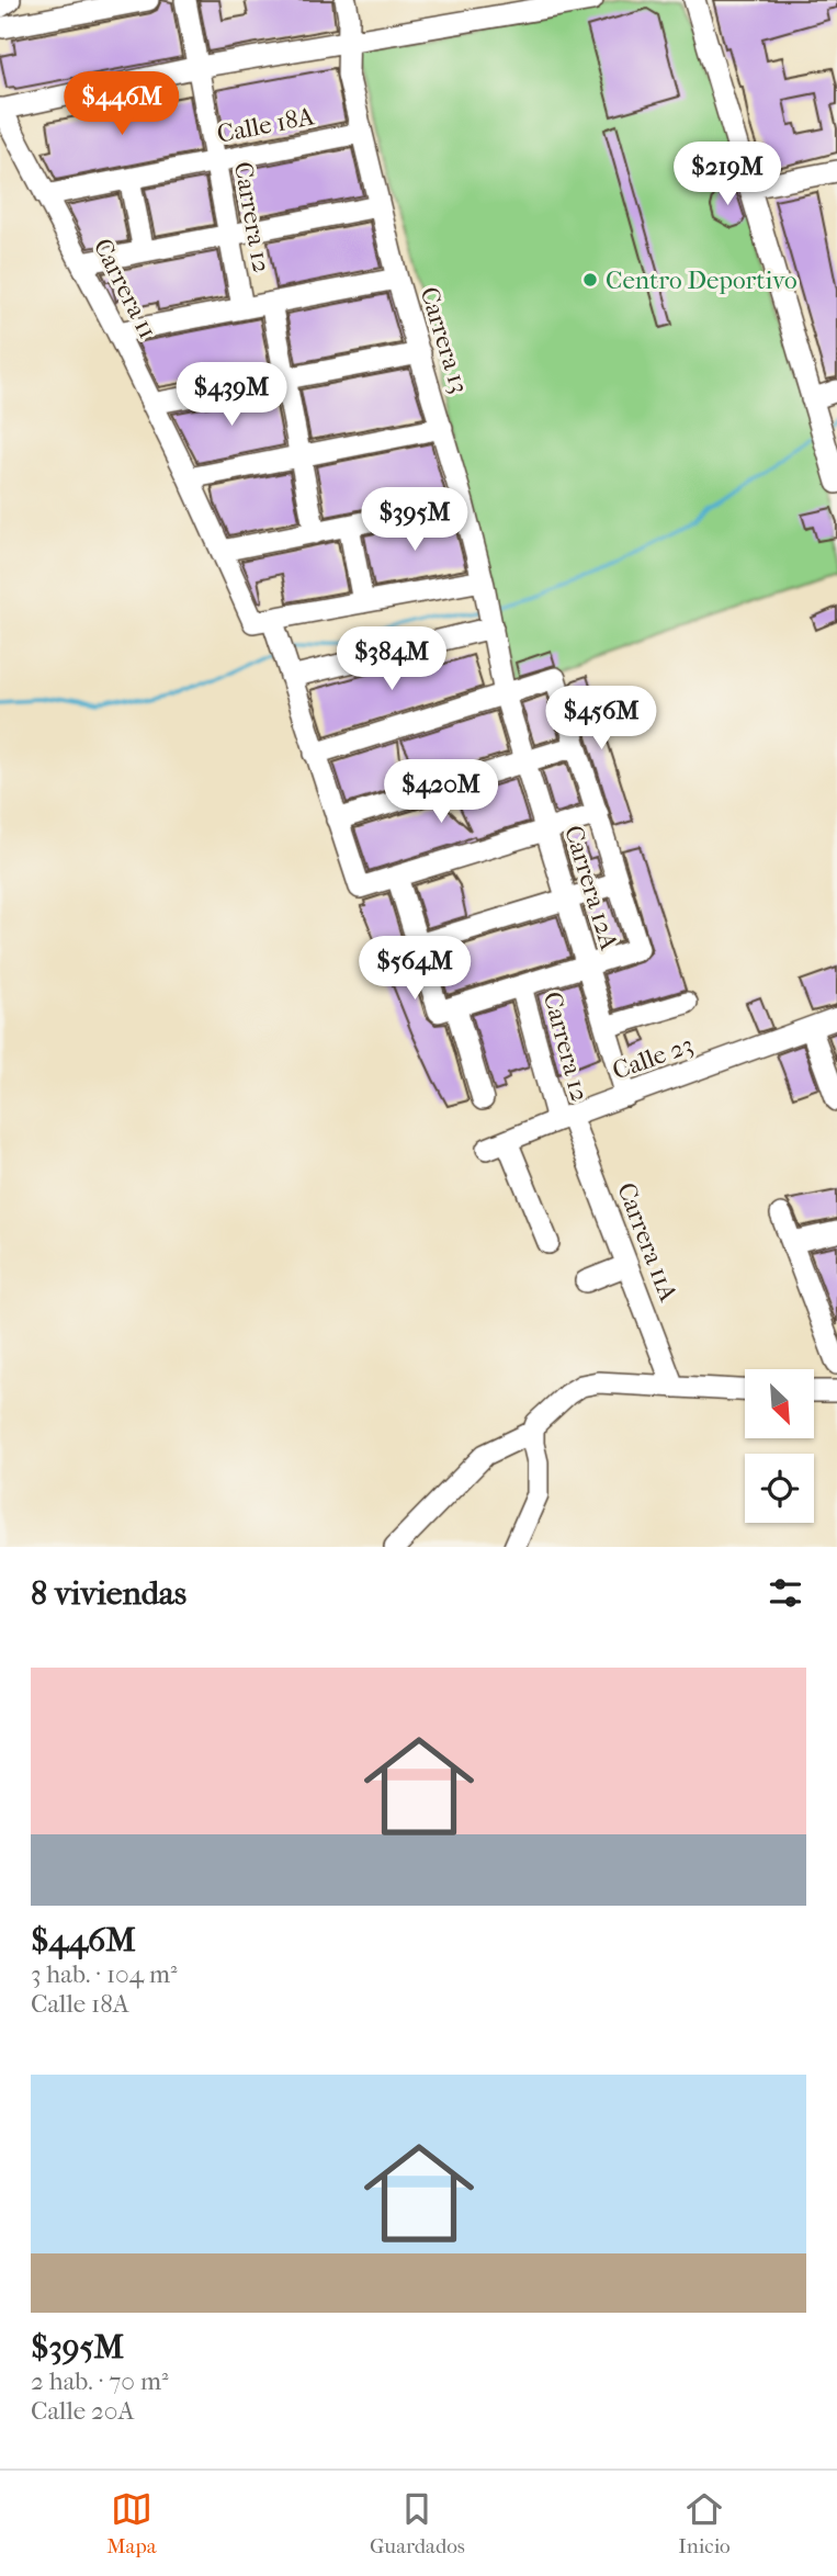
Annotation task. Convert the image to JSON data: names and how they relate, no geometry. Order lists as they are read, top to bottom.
{
  "streets": {
    "street": [
      "Calle 18A",
      "Carrera 12",
      "Carrera 11",
      "Carrera 13",
      "Carrera 12A",
      "Calle 23",
      "Carrera 11A"
    ]
  },
  "crossings": [
    ["Calle 18A", "Carrera 12"],
    ["Calle 18A", "Carrera 11"],
    ["Calle 18A", "Carrera 13"],
    ["Carrera 12", "Calle 23"],
    ["Carrera 12", "Carrera 11A"],
    ["Carrera 13", "Carrera 12A"],
    ["Carrera 12A", "Calle 23"],
    ["Calle 23", "Carrera 11A"]
  ],
  "places": ["Centro Deportivo"],
  "north": "bottom right",
  "page": {
    "price": [
      "$446M",
      "$219M",
      "$439M",
      "$395M",
      "$384M",
      "$456M",
      "$420M",
      "$564M"
    ],
    "heading": "8 viviendas",
    "list": [
      {
        "name": "$446M",
        "note": "3 hab. · 104 m² · Calle 18A"
      },
      {
        "name": "$395M",
        "note": "2 hab. · 70 m² · Calle 20A"
      }
    ],
    "tabs": ["Mapa", "Guardados", "Inicio"]
  }
}
